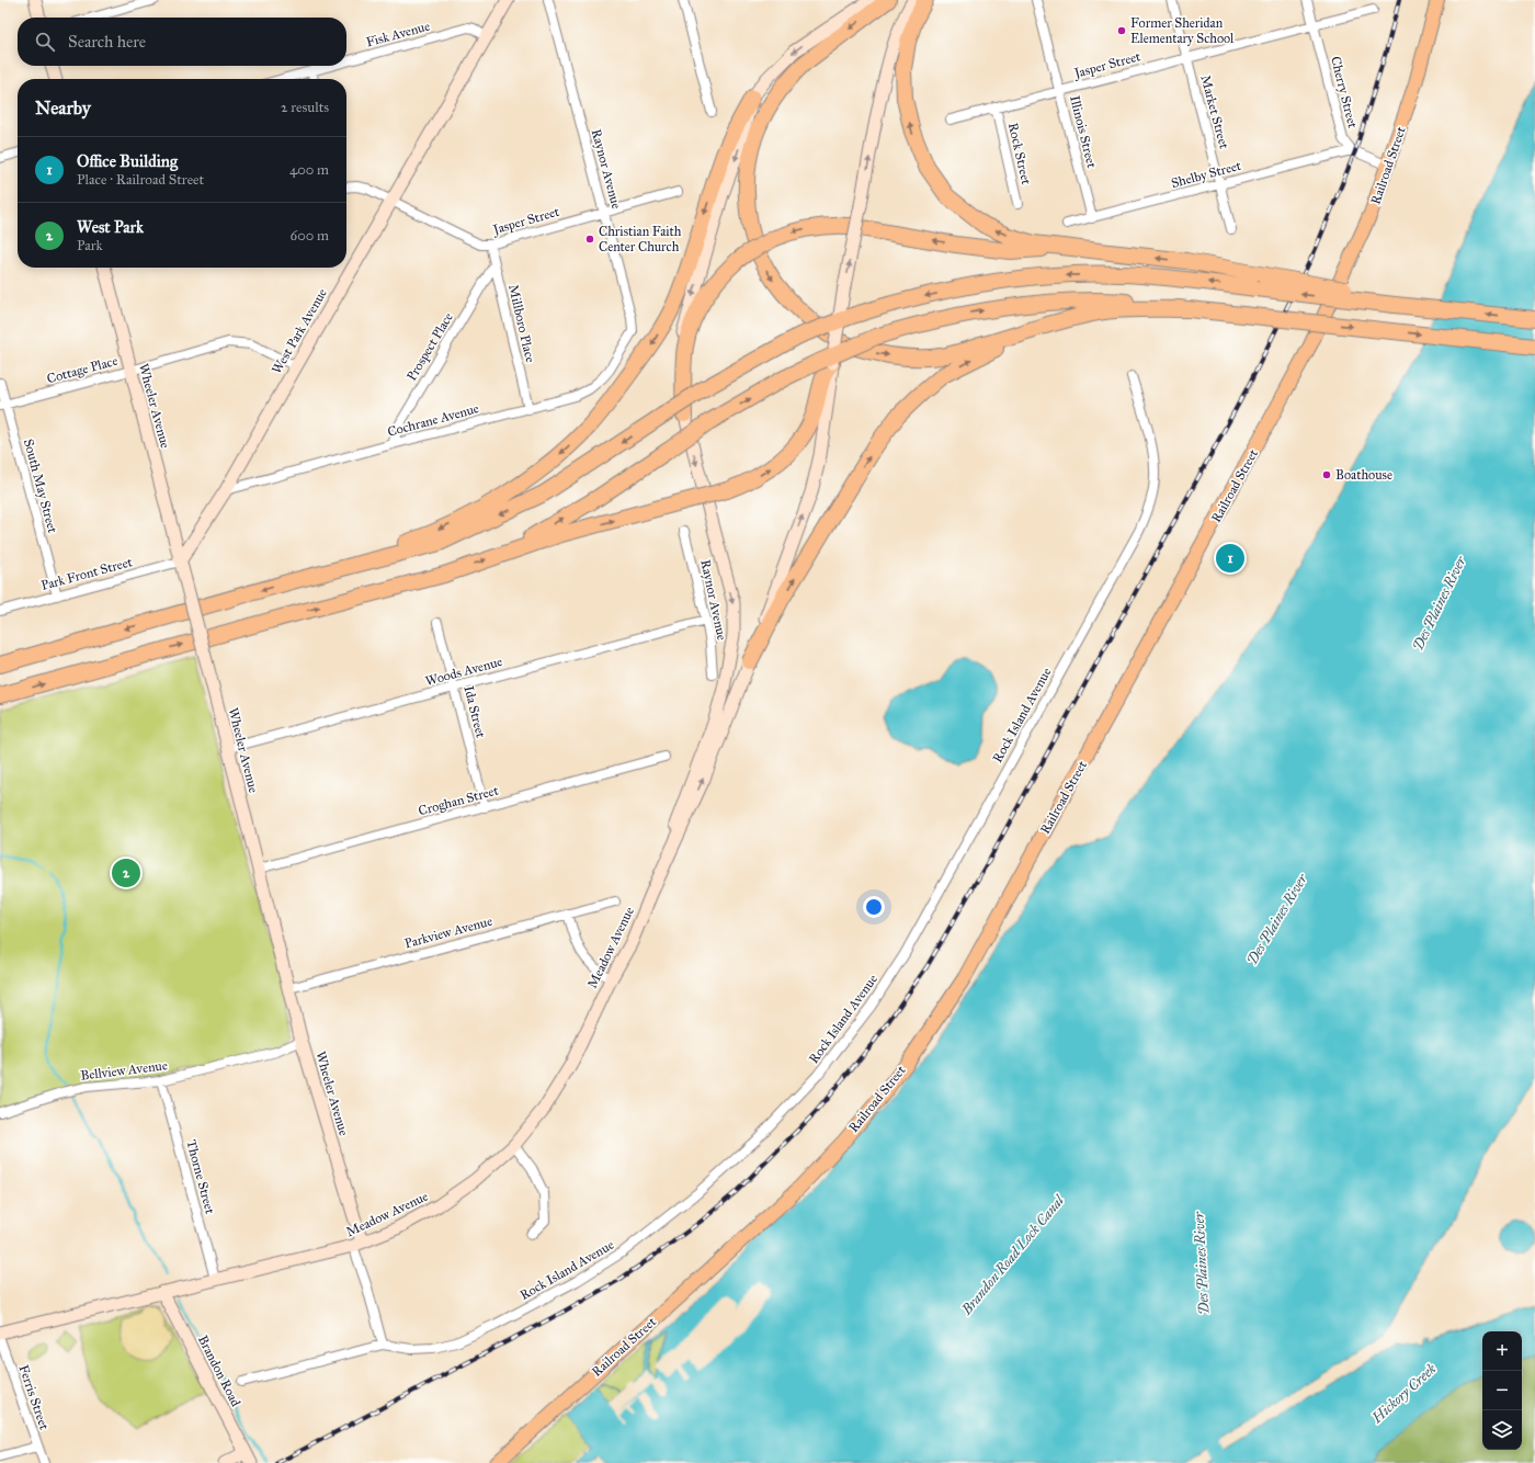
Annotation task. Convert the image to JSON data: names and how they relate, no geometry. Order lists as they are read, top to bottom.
{
  "streets": {
    "main road": ["Railroad Street"],
    "street": [
      "Fisk Avenue",
      "Jasper Street",
      "Cherry Street",
      "Market Street",
      "Illinois Street",
      "Rock Street",
      "Raynor Avenue",
      "Shelby Street",
      "Millboro Place",
      "West Park Avenue",
      "Prospect Place",
      "Cottage Place",
      "Wheeler Avenue",
      "Cochrane Avenue",
      "South May Street",
      "Park Front Street",
      "Woods Avenue",
      "Ida Street",
      "Rock Island Avenue",
      "Croghan Street",
      "Parkview Avenue",
      "Meadow Avenue",
      "Bellview Avenue",
      "Thorne Street",
      "Brandon Road",
      "Ferris Street"
    ]
  },
  "crossings": [
    ["Fisk Avenue", "West Park Avenue"],
    ["Jasper Street", "Cherry Street"],
    ["Jasper Street", "Market Street"],
    ["Jasper Street", "Illinois Street"],
    ["Jasper Street", "Rock Street"],
    ["Jasper Street", "Raynor Avenue"],
    ["Jasper Street", "Millboro Place"],
    ["Jasper Street", "West Park Avenue"],
    ["Cherry Street", "Shelby Street"],
    ["Market Street", "Shelby Street"],
    ["Illinois Street", "Shelby Street"],
    ["Raynor Avenue", "Cochrane Avenue"],
    ["Raynor Avenue", "Woods Avenue"],
    ["Millboro Place", "Prospect Place"],
    ["Millboro Place", "Cochrane Avenue"],
    ["West Park Avenue", "Cottage Place"],
    ["West Park Avenue", "Wheeler Avenue"],
    ["West Park Avenue", "Cochrane Avenue"],
    ["West Park Avenue", "Park Front Street"],
    ["Prospect Place", "Cochrane Avenue"],
    ["Cottage Place", "Wheeler Avenue"],
    ["Cottage Place", "South May Street"],
    ["Wheeler Avenue", "Park Front Street"],
    ["Wheeler Avenue", "Woods Avenue"],
    ["Wheeler Avenue", "Rock Island Avenue"],
    ["Wheeler Avenue", "Croghan Street"],
    ["Wheeler Avenue", "Parkview Avenue"],
    ["Wheeler Avenue", "Meadow Avenue"],
    ["Wheeler Avenue", "Bellview Avenue"],
    ["South May Street", "Park Front Street"],
    ["Woods Avenue", "Ida Street"],
    ["Ida Street", "Croghan Street"],
    ["Meadow Avenue", "Thorne Street"],
    ["Meadow Avenue", "Brandon Road"],
    ["Bellview Avenue", "Thorne Street"]
  ],
  "water": ["Des Plaines River", "Brandon Road Lock Canal", "Hickory Creek"],
  "places": ["Former Sheridan Elementary School", "Christian Faith Center Church", "Boathouse"],
  "page": {
    "search": "Search here",
    "heading": ["Nearby", "2 results"],
    "list": [
      {
        "mark": "1",
        "name": "Office Building",
        "note": "Place · Railroad Street",
        "value": "400 m"
      },
      {
        "mark": "2",
        "name": "West Park",
        "note": "Park",
        "value": "600 m"
      }
    ],
    "pins": ["1", "2"],
    "map_buttons": ["+", "−"]
  }
}
